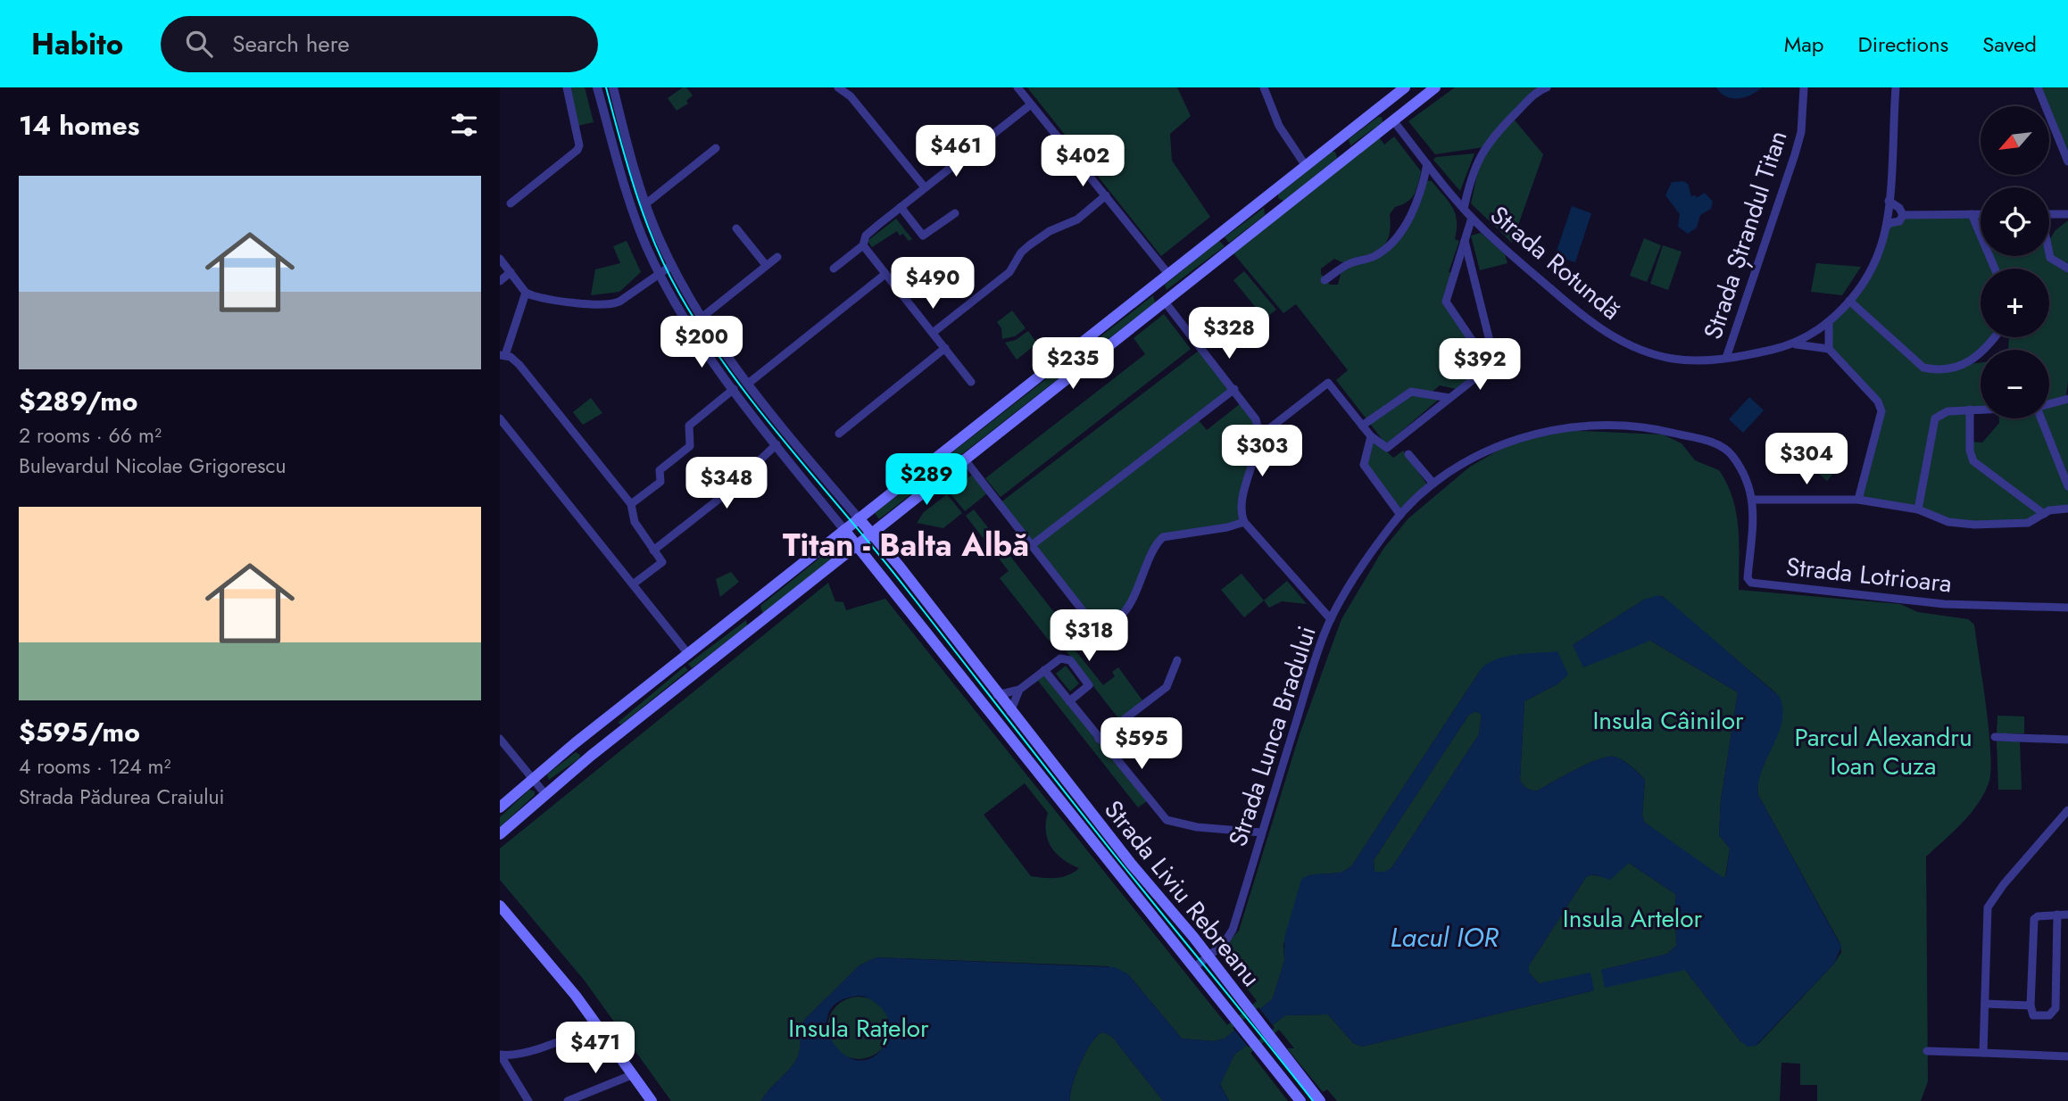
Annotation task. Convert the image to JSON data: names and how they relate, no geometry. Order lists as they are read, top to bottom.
{
  "streets": {
    "main road": ["Strada Liviu Rebreanu"],
    "street": [
      "Strada Ștrandul Titan",
      "Strada Rotundă",
      "Strada Lotrioara",
      "Strada Lunca Bradului"
    ]
  },
  "crossings": [
    ["Strada Ștrandul Titan", "Strada Rotundă"],
    ["Strada Lotrioara", "Strada Lunca Bradului"],
    ["Strada Lunca Bradului", "Strada Liviu Rebreanu"]
  ],
  "districts": ["Titan - Balta Albă"],
  "water": ["Lacul IOR"],
  "parks": [
    "Insula Câinilor",
    "Parcul Alexandru Ioan Cuza",
    "Insula Artelor",
    "Insula Rațelor"
  ],
  "north": "bottom left",
  "page": {
    "header": "Habito",
    "search": "Search here",
    "nav": ["Map", "Directions", "Saved"],
    "heading": "14 homes",
    "map_buttons": ["+", "−"],
    "price": [
      "$461",
      "$402",
      "$490",
      "$328",
      "$200",
      "$235",
      "$392",
      "$303",
      "$304",
      "$289",
      "$348",
      "$318",
      "$595",
      "$471"
    ],
    "list": [
      {
        "name": "$289/mo",
        "note": "2 rooms · 66 m² · Bulevardul Nicolae Grigorescu"
      },
      {
        "name": "$595/mo",
        "note": "4 rooms · 124 m² · Strada Pădurea Craiului"
      }
    ]
  }
}
